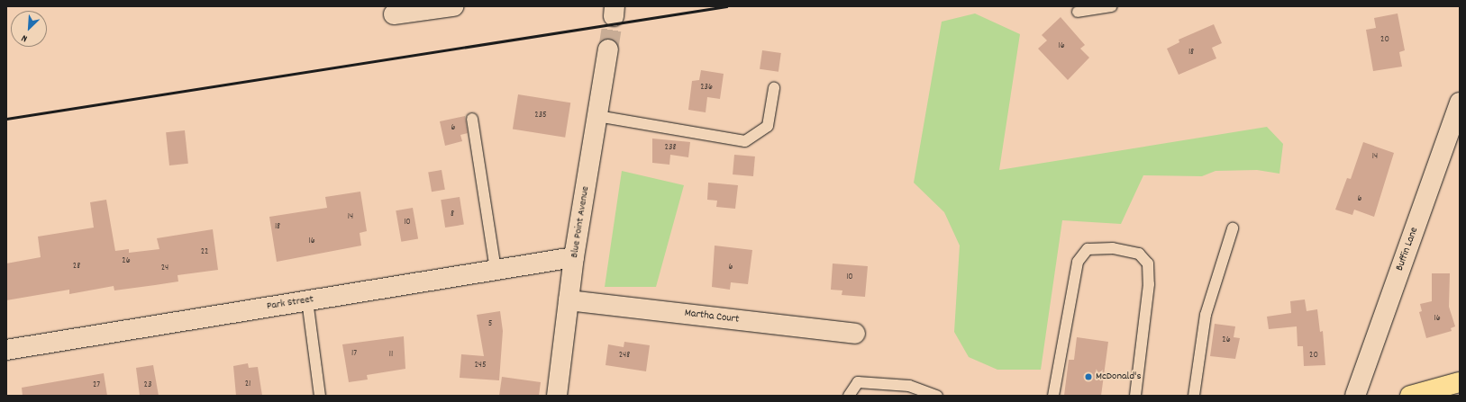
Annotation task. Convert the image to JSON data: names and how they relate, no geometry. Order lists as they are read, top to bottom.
{
  "streets": {
    "street": [
      "Blue Point Avenue",
      "Buffin Lane",
      "Park Street",
      "Martha Court"
    ]
  },
  "crossings": [
    ["Blue Point Avenue", "Park Street"],
    ["Blue Point Avenue", "Martha Court"]
  ],
  "places": ["McDonald's"],
  "house_numbers": [
    "20",
    "16",
    "18",
    "236",
    "235",
    "6",
    "238",
    "14",
    "6",
    "8",
    "14",
    "10",
    "18",
    "16",
    "22",
    "26",
    "28",
    "6",
    "24",
    "10",
    "16",
    "5",
    "26",
    "17",
    "11",
    "248",
    "20",
    "245",
    "21",
    "27",
    "23"
  ],
  "north": "bottom left"
}
